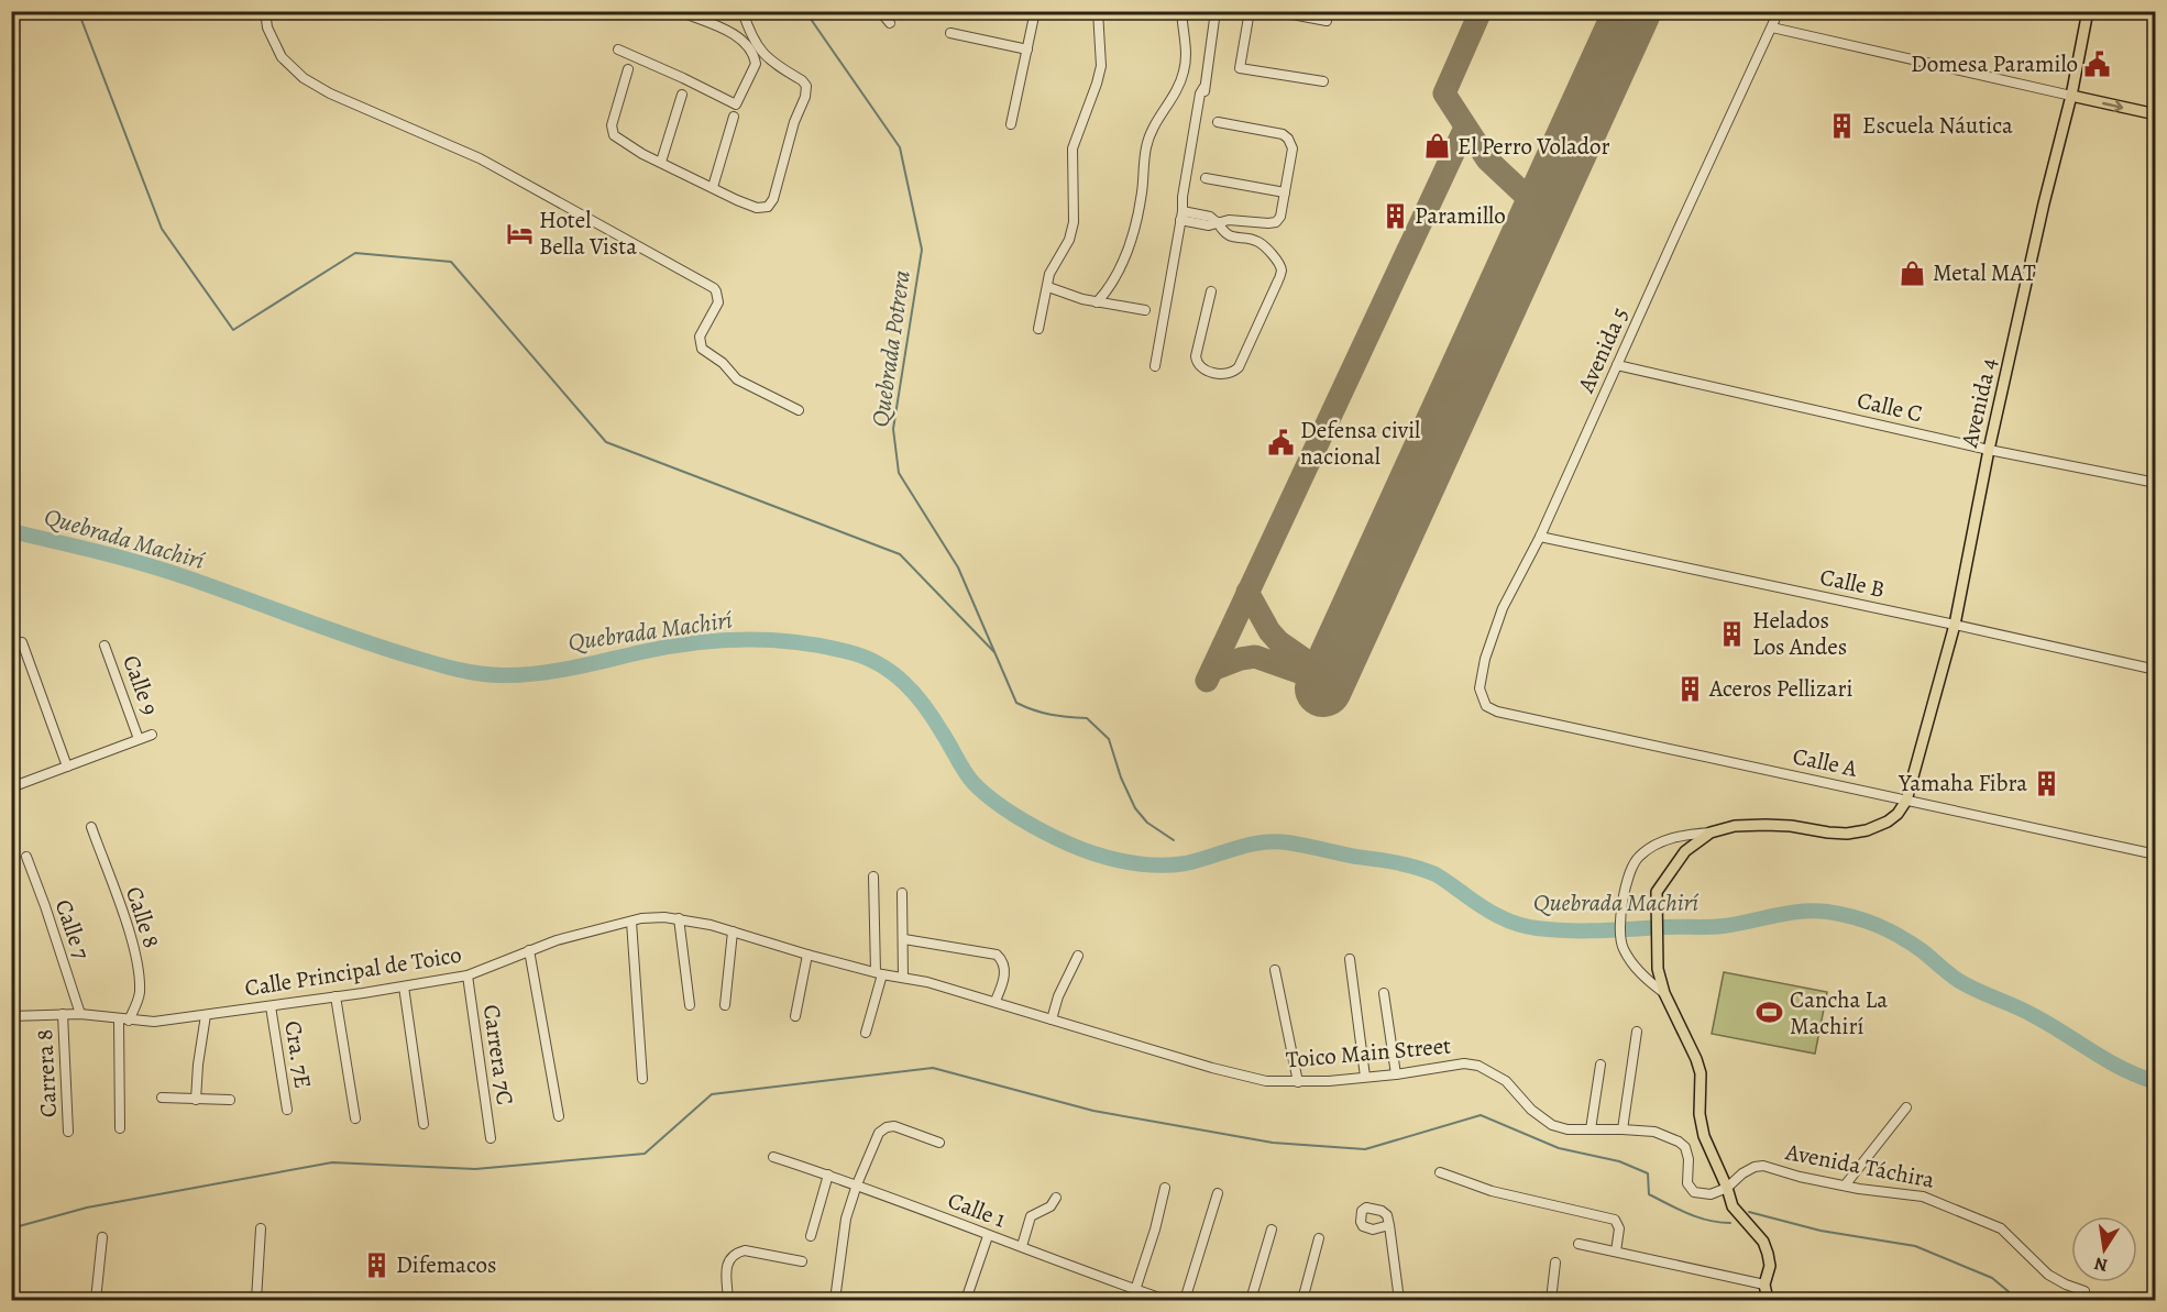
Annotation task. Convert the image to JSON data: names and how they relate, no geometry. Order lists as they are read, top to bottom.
{
  "streets": {
    "main road": ["Avenida 4"],
    "street": [
      "Avenida 5",
      "Calle C",
      "Calle B",
      "Calle 9",
      "Calle A",
      "Calle 8",
      "Calle 7",
      "Calle Principal de Toico",
      "Toico Main Street",
      "Cra. 7E",
      "Carrera 7C",
      "Carrera 8",
      "Avenida Táchira",
      "Calle 1"
    ]
  },
  "crossings": [
    ["Avenida 5", "Calle C"],
    ["Avenida 5", "Calle B"],
    ["Avenida 5", "Calle A"],
    ["Avenida 4", "Calle C"],
    ["Avenida 4", "Calle B"],
    ["Avenida 4", "Calle A"],
    ["Calle 8", "Calle Principal de Toico"],
    ["Calle 7", "Calle Principal de Toico"],
    ["Calle Principal de Toico", "Toico Main Street"],
    ["Calle Principal de Toico", "Cra. 7E"],
    ["Calle Principal de Toico", "Carrera 7C"],
    ["Calle Principal de Toico", "Carrera 8"],
    ["Toico Main Street", "Avenida Táchira"]
  ],
  "water": ["Quebrada Potrera", "Quebrada Machirí"],
  "places": {
    "public building": ["Domesa Paramilo", "Defensa civil nacional"],
    "building": [
      "Escuela Náutica",
      "Paramillo",
      "Helados Los Andes",
      "Aceros Pellizari",
      "Yamaha Fibra",
      "Difemacos"
    ],
    "shop": ["El Perro Volador", "Metal MAT"],
    "hotel": ["Hotel Bella Vista"],
    "sports": ["Cancha La Machirí"]
  },
  "north": "bottom"
}
